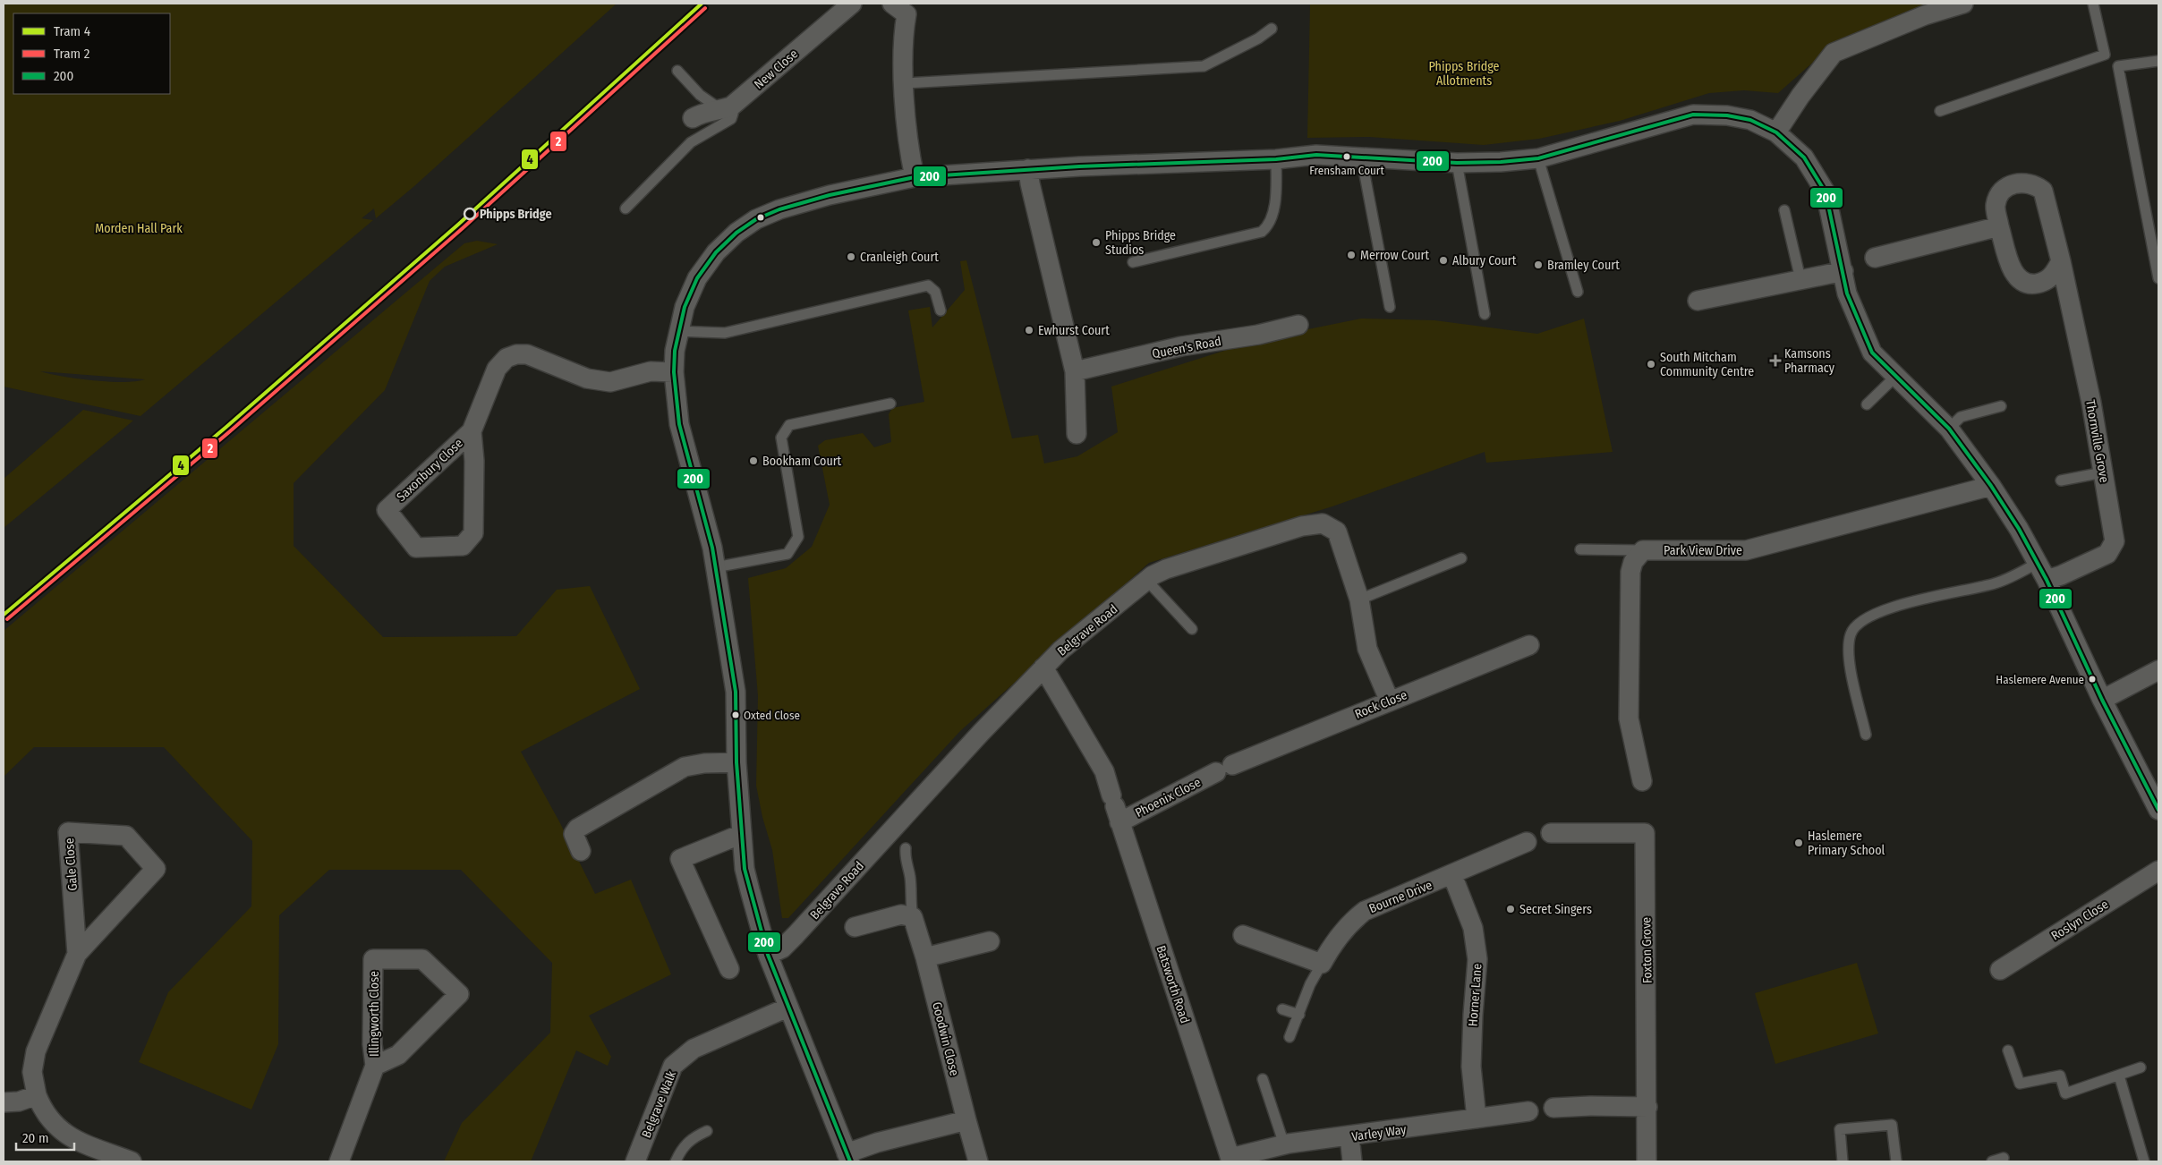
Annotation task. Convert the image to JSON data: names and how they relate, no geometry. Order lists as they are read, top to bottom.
{
  "streets": {
    "street": [
      "New Close",
      "Queen's Road",
      "Thornville Grove",
      "Saxonbury Close",
      "Park View Drive",
      "Belgrave Road",
      "Rock Close",
      "Phoenix Close",
      "Gale Close",
      "Bourne Drive",
      "Roslyn Close",
      "Foxton Grove",
      "Batsworth Road",
      "Horner Lane",
      "Illingworth Close",
      "Goodwin Close",
      "Belgrave Walk",
      "Varley Way"
    ]
  },
  "crossings": [
    ["Belgrave Road", "Rock Close"],
    ["Belgrave Road", "Batsworth Road"],
    ["Rock Close", "Phoenix Close"],
    ["Phoenix Close", "Batsworth Road"],
    ["Bourne Drive", "Horner Lane"],
    ["Batsworth Road", "Varley Way"],
    ["Horner Lane", "Varley Way"]
  ],
  "parks": ["Phipps Bridge Allotments", "Morden Hall Park"],
  "places": {
    "other": [
      "Frensham Court",
      "Phipps Bridge",
      "Phipps Bridge Studios",
      "Merrow Court",
      "Cranleigh Court",
      "Albury Court",
      "Bramley Court",
      "Ewhurst Court",
      "South Mitcham Community Centre",
      "Bookham Court",
      "Haslemere Avenue",
      "Oxted Close",
      "Haslemere Primary School",
      "Secret Singers"
    ],
    "health": ["Kamsons Pharmacy"]
  },
  "lines": ["tram line 4", "tram line 2", "transit line 200"],
  "legend": ["Tram 4", "Tram 2", "200"],
  "scale_bar": "20 m"
}
